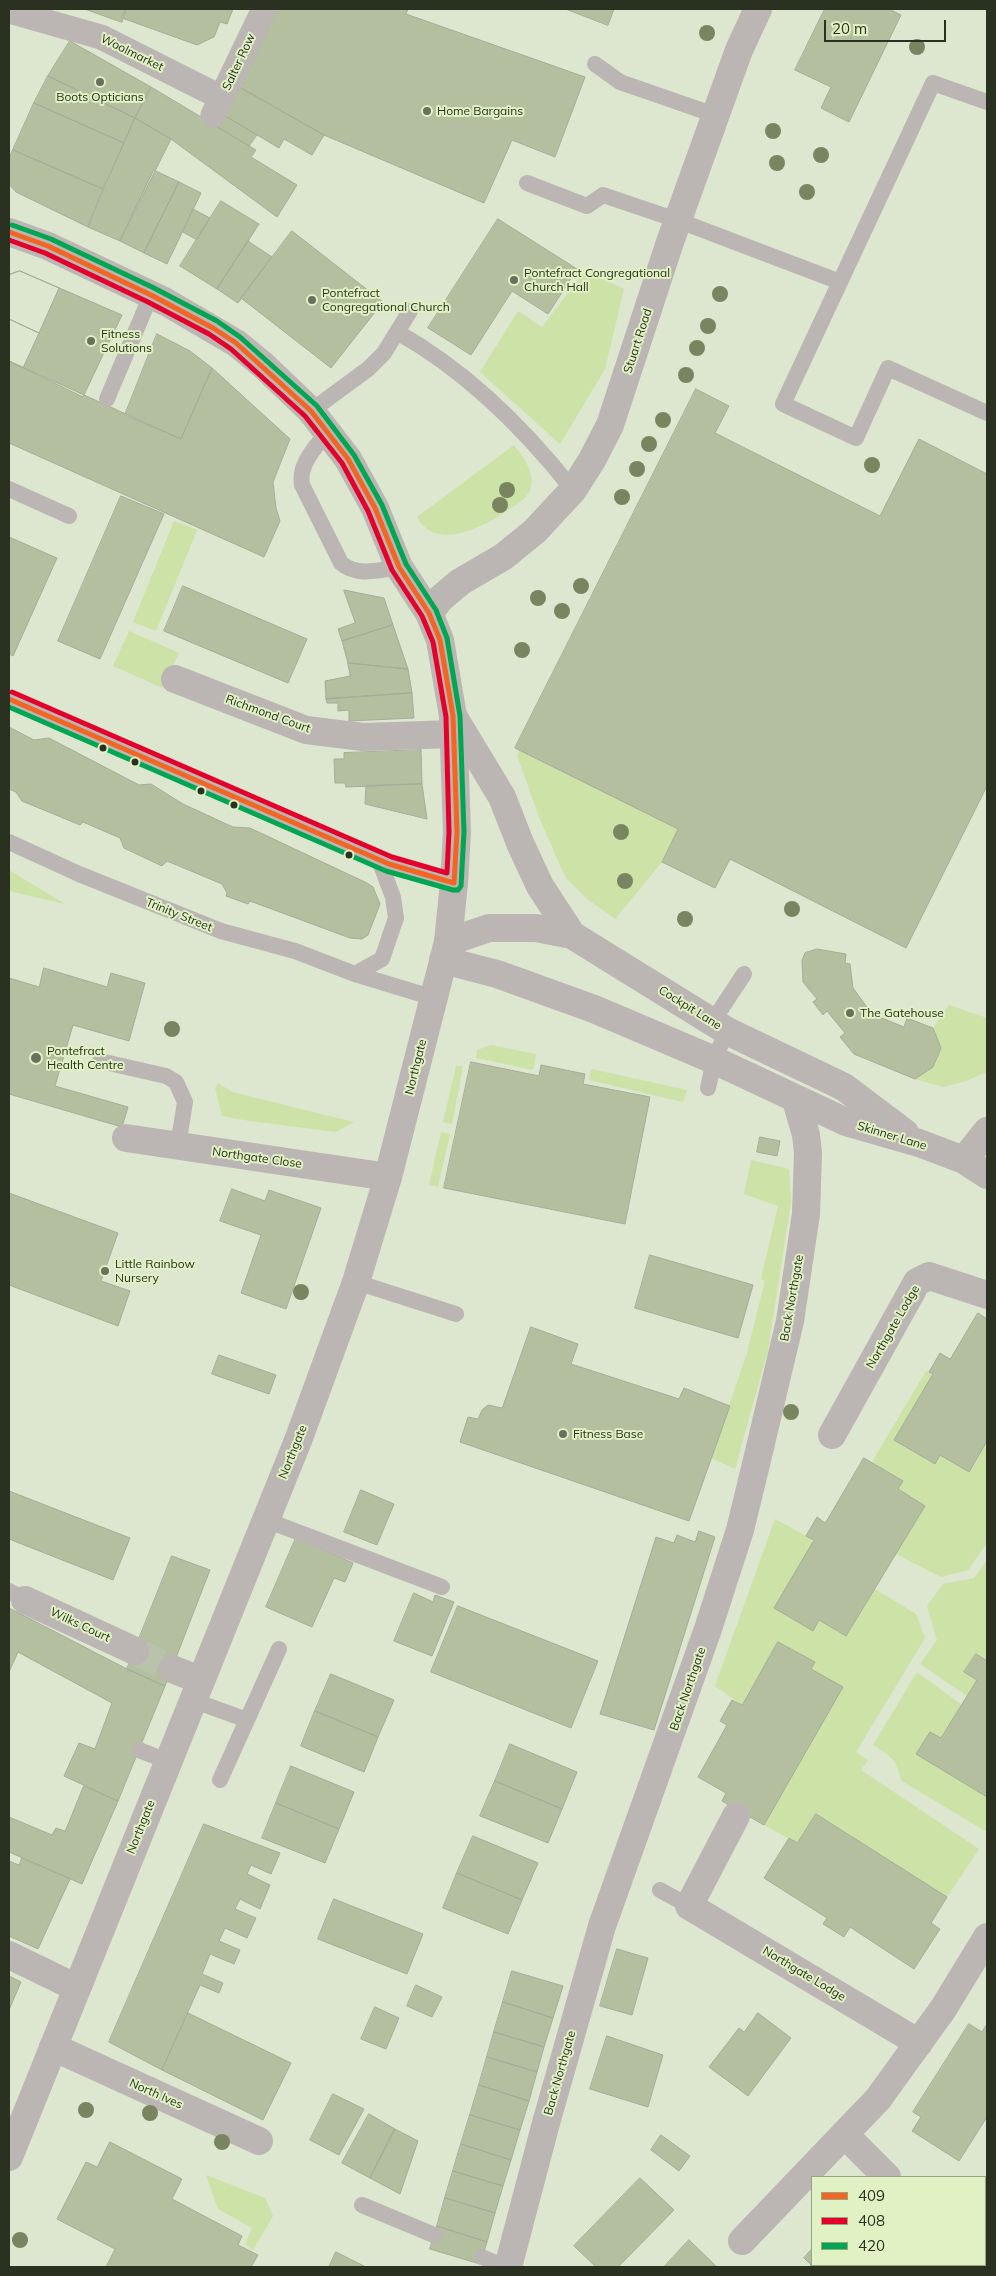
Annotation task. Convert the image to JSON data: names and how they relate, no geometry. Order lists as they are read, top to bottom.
{
  "streets": {
    "street": [
      "Woolmarket",
      "Salter Row",
      "Stuart Road",
      "Richmond Court",
      "Cockpit Lane",
      "Northgate",
      "Skinner Lane",
      "Northgate Close",
      "Back Northgate",
      "Northgate Lodge",
      "Wilks Court",
      "North Ives"
    ],
    "lane": ["Trinity Street"]
  },
  "crossings": [
    ["Woolmarket", "Salter Row"],
    ["Stuart Road", "Northgate"],
    ["Richmond Court", "Northgate"],
    ["Trinity Street", "Northgate"],
    ["Cockpit Lane", "Northgate"],
    ["Cockpit Lane", "Skinner Lane"],
    ["Northgate", "Northgate Close"],
    ["Northgate", "North Ives"],
    ["Skinner Lane", "Back Northgate"]
  ],
  "places": [
    "Boots Opticians",
    "Home Bargains",
    "Pontefract Congregational Church Hall",
    "Pontefract Congregational Church",
    "Fitness Solutions",
    "The Gatehouse",
    "Pontefract Health Centre",
    "Little Rainbow Nursery",
    "Fitness Base"
  ],
  "lines": ["transit line 420", "transit line 409", "transit line 408"],
  "legend": ["409", "408", "420"],
  "scale_bar": "20 m"
}
